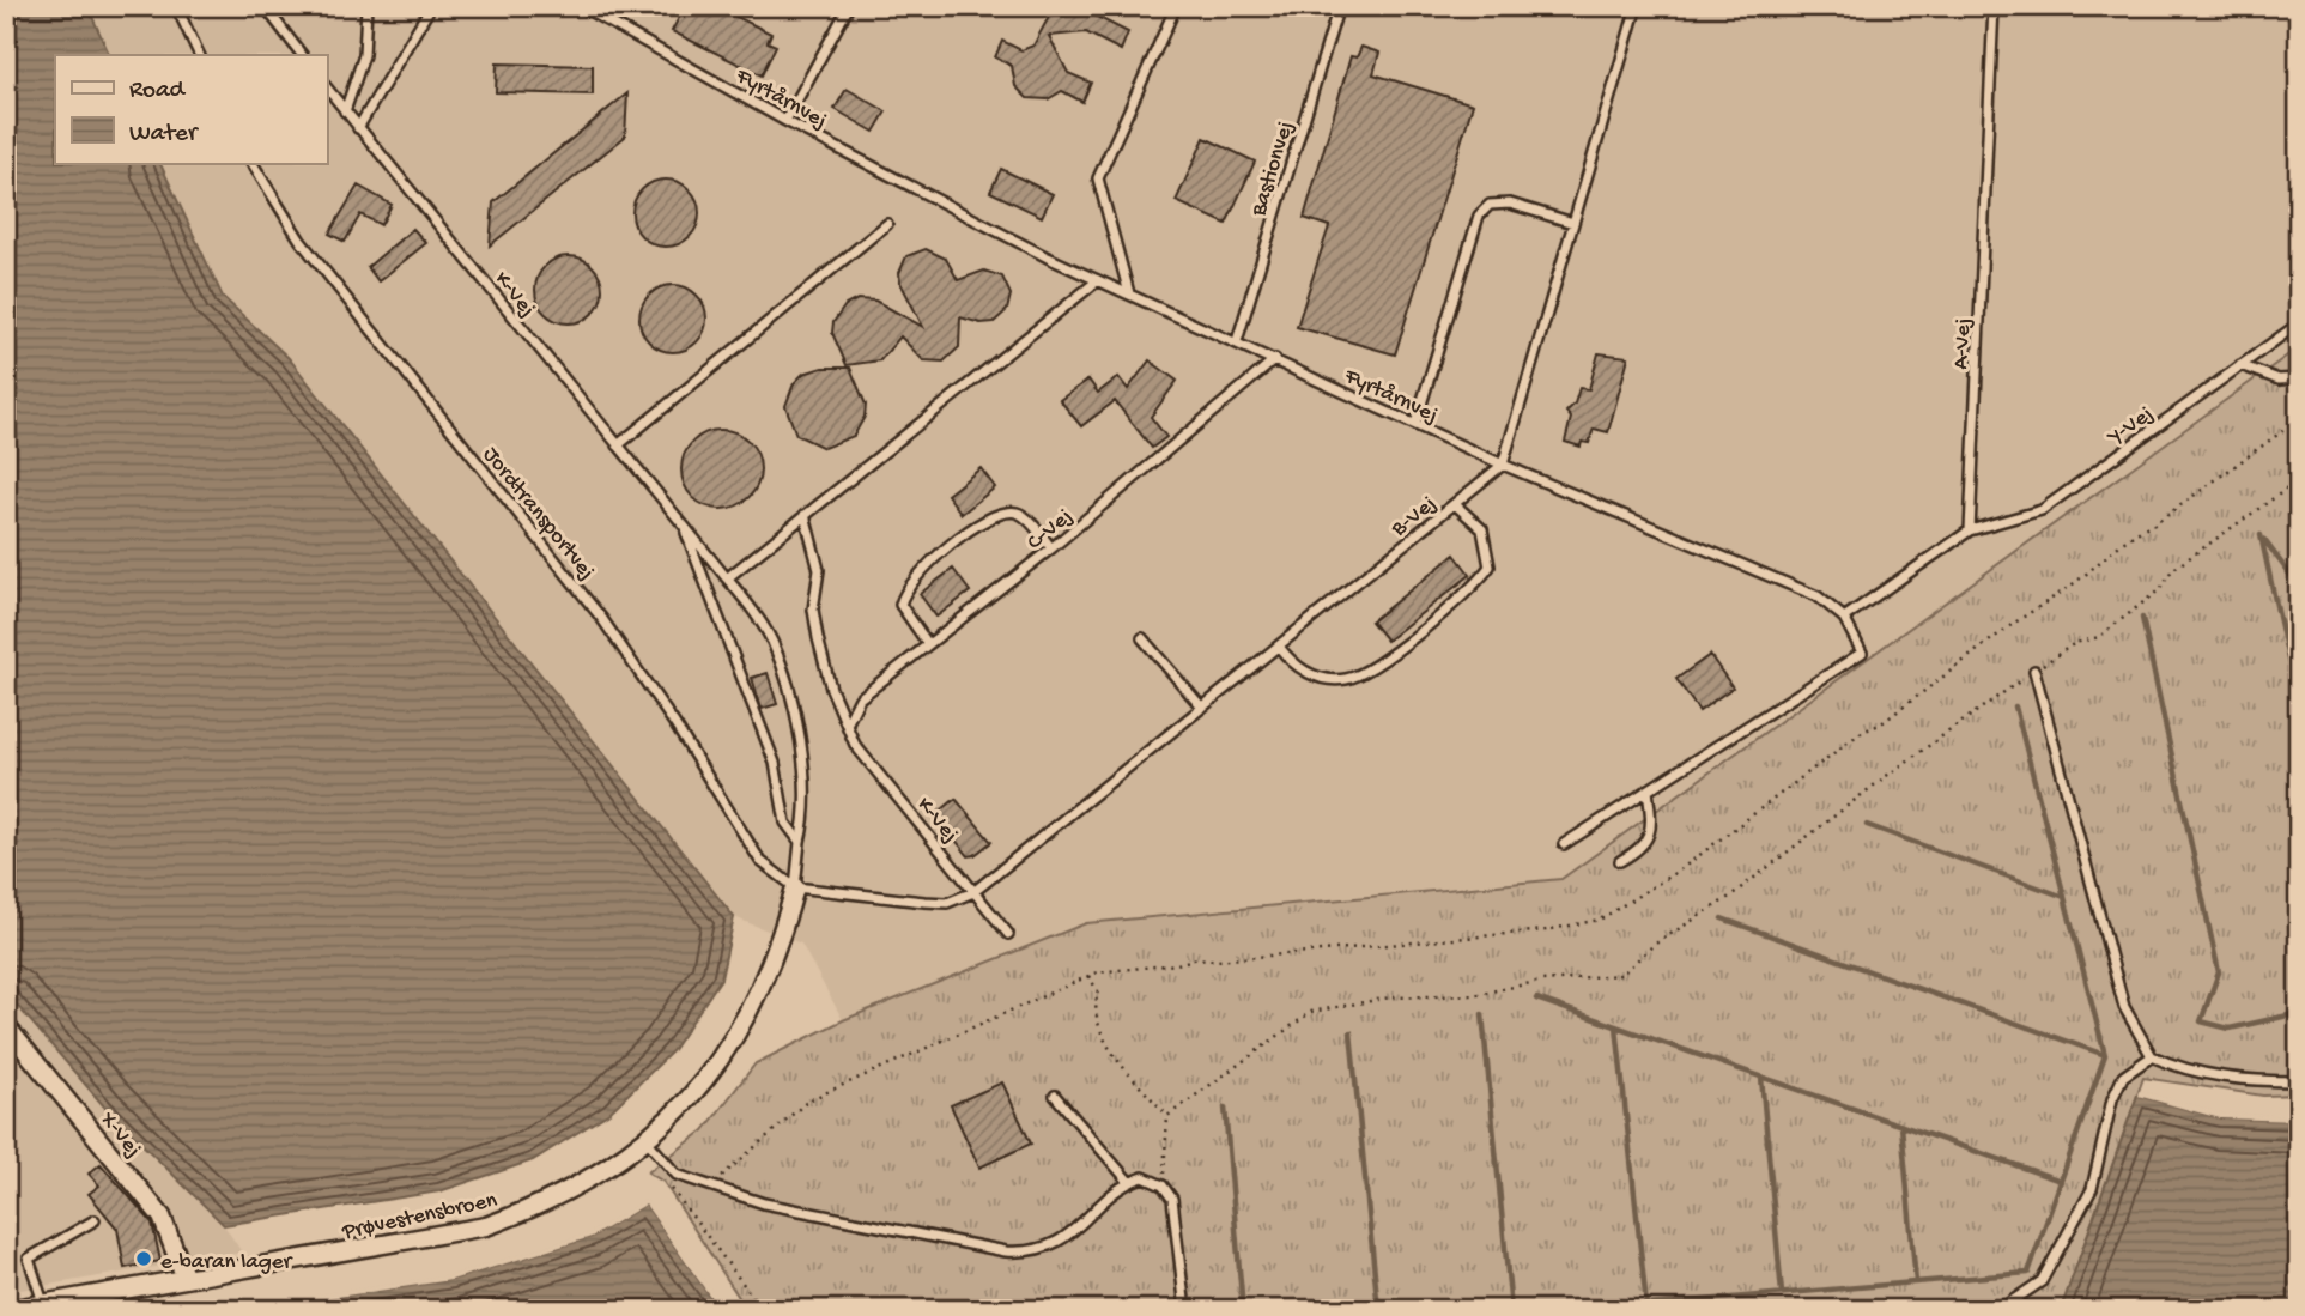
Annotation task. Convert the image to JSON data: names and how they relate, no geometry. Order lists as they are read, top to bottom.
{
  "streets": {
    "street": ["X-Vej", "Prøvestensbroen"],
    "lane": [
      "Fyrtårnvej",
      "Bastionvej",
      "K-Vej",
      "A-Vej",
      "Y-Vej",
      "Jordtransportvej",
      "B-Vej",
      "C-Vej"
    ]
  },
  "crossings": [
    ["Fyrtårnvej", "Bastionvej"],
    ["Fyrtårnvej", "B-Vej"],
    ["Fyrtårnvej", "C-Vej"],
    ["K-Vej", "Jordtransportvej"],
    ["K-Vej", "B-Vej"],
    ["K-Vej", "C-Vej"],
    ["K-Vej", "Prøvestensbroen"],
    ["A-Vej", "Y-Vej"],
    ["Jordtransportvej", "Prøvestensbroen"],
    ["X-Vej", "Prøvestensbroen"]
  ],
  "places": ["e-baran lager"],
  "legend": ["Road", "Water"]
}
